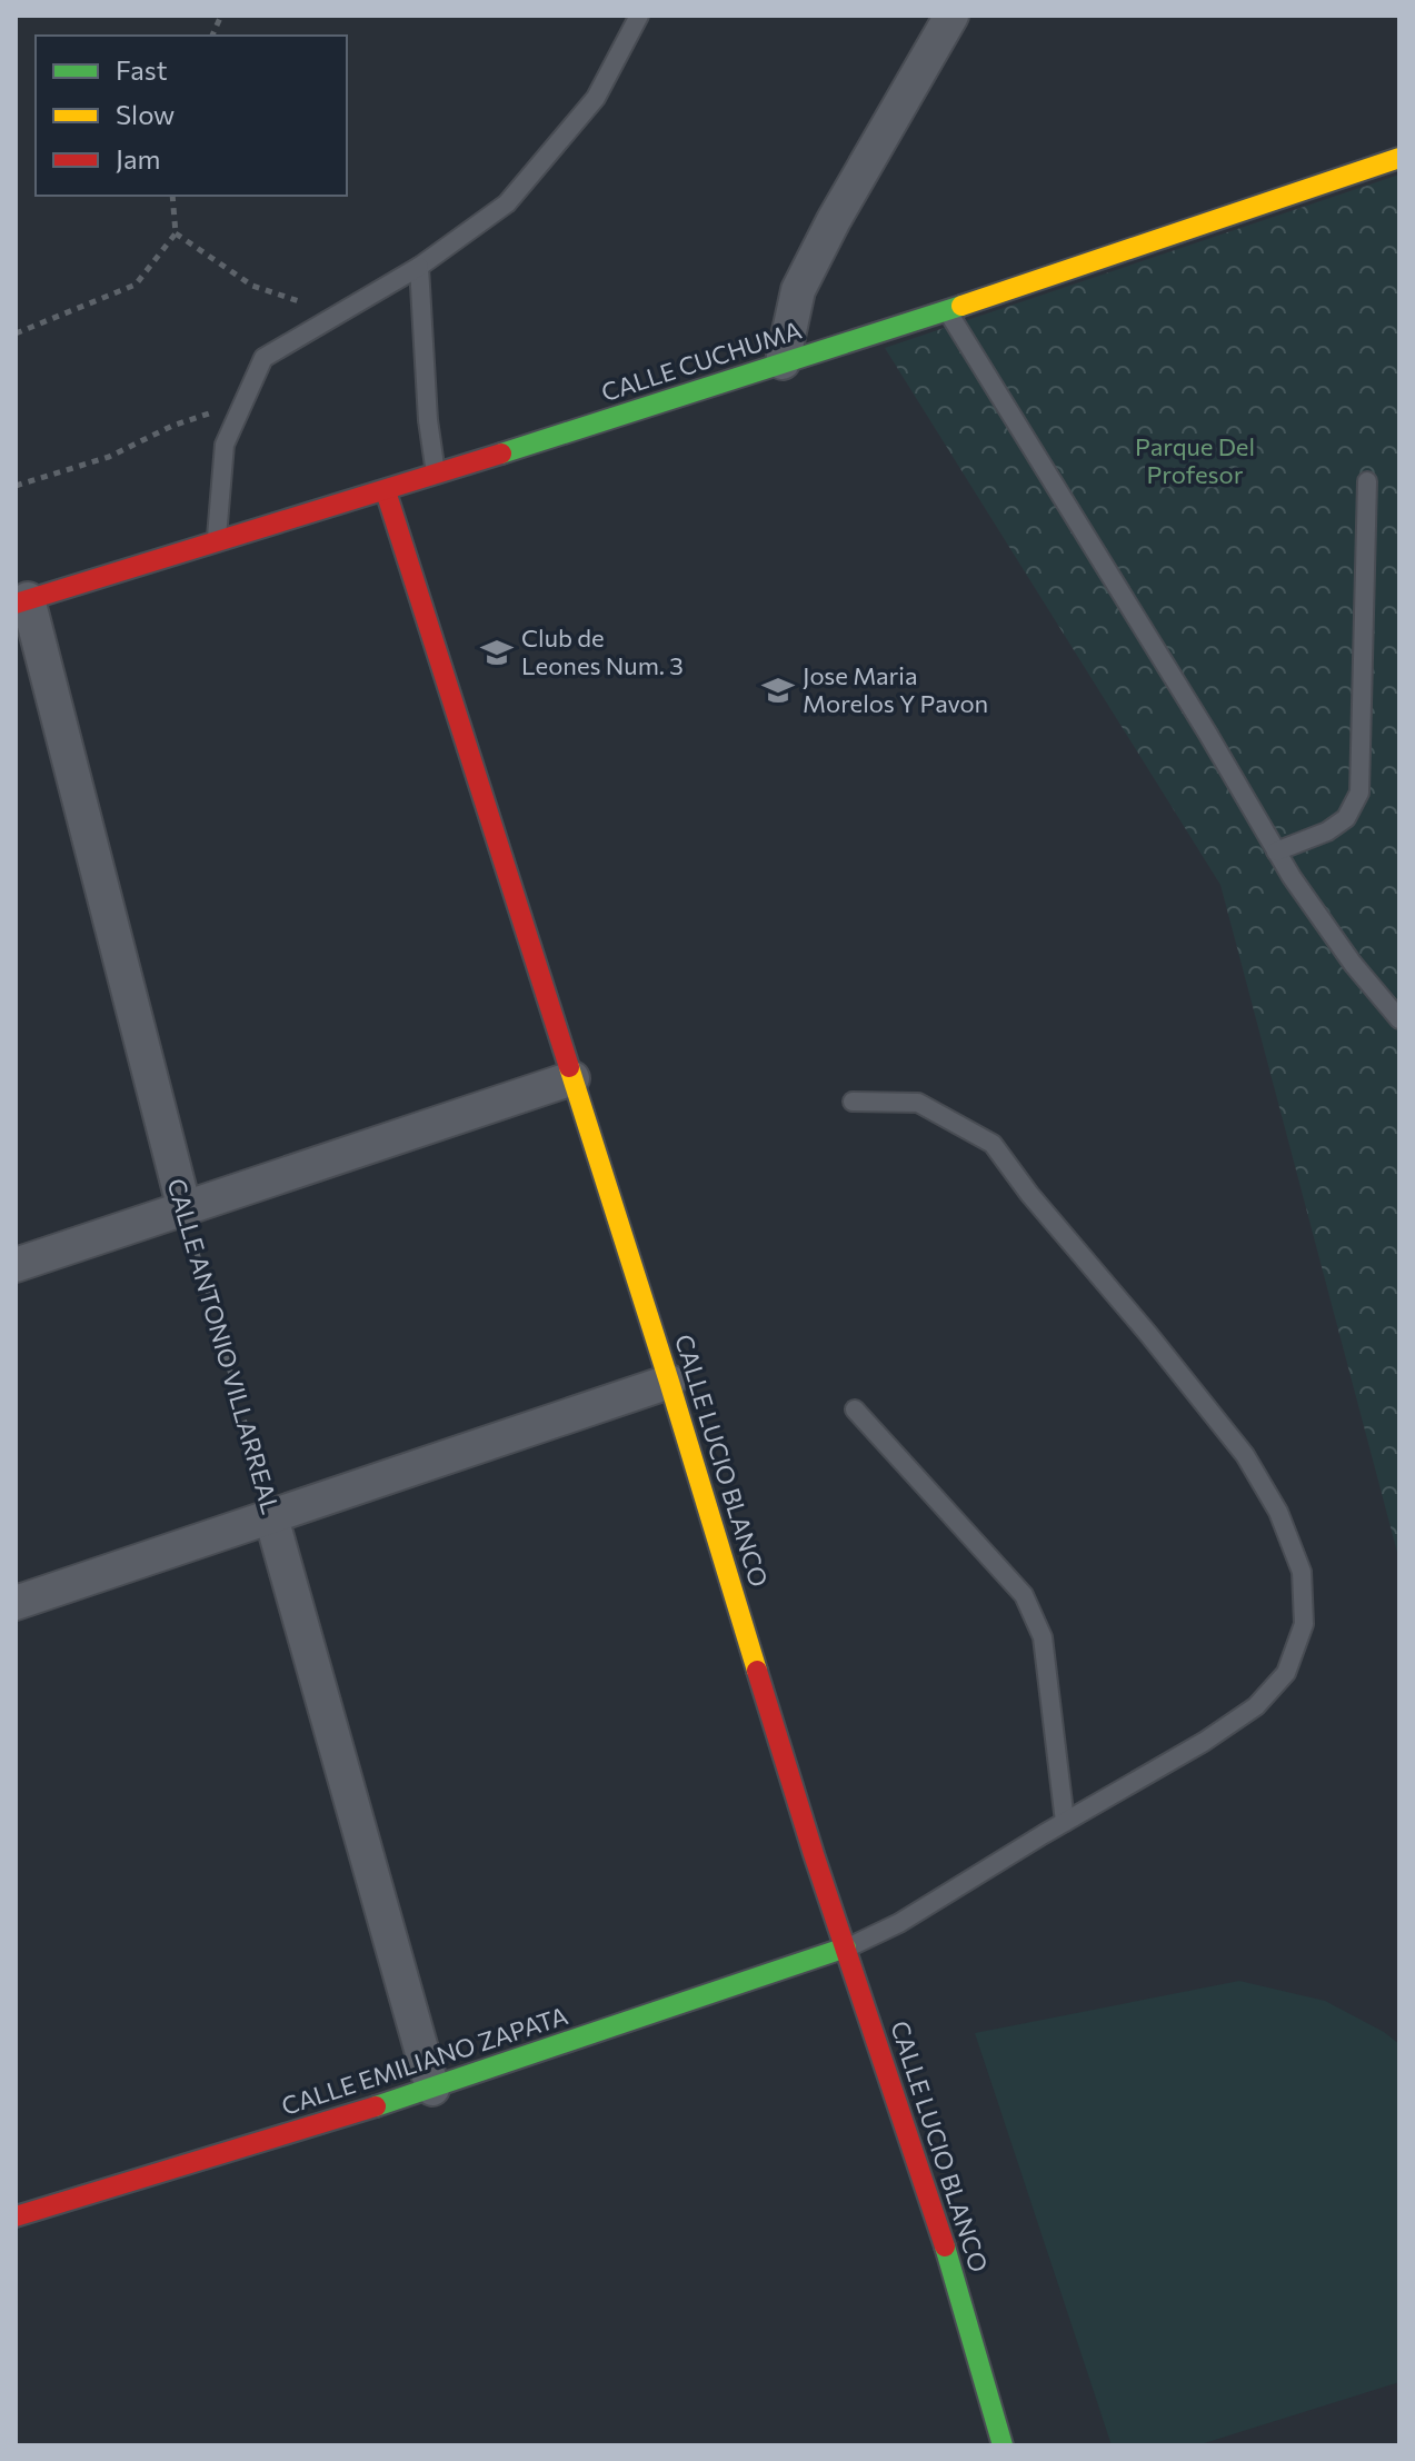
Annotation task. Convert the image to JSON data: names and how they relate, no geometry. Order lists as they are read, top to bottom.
{
  "streets": {
    "street": [
      "CALLE CUCHUMA",
      "CALLE ANTONIO VILLARREAL",
      "CALLE LUCIO BLANCO",
      "CALLE EMILIANO ZAPATA"
    ]
  },
  "crossings": [
    ["CALLE CUCHUMA", "CALLE ANTONIO VILLARREAL"],
    ["CALLE CUCHUMA", "CALLE LUCIO BLANCO"],
    ["CALLE ANTONIO VILLARREAL", "CALLE EMILIANO ZAPATA"],
    ["CALLE LUCIO BLANCO", "CALLE EMILIANO ZAPATA"]
  ],
  "parks": ["Parque Del Profesor"],
  "places": {
    "school or university": ["Club de Leones Num. 3", "Jose Maria Morelos Y Pavon"]
  },
  "legend": ["Fast", "Slow", "Jam"]
}
